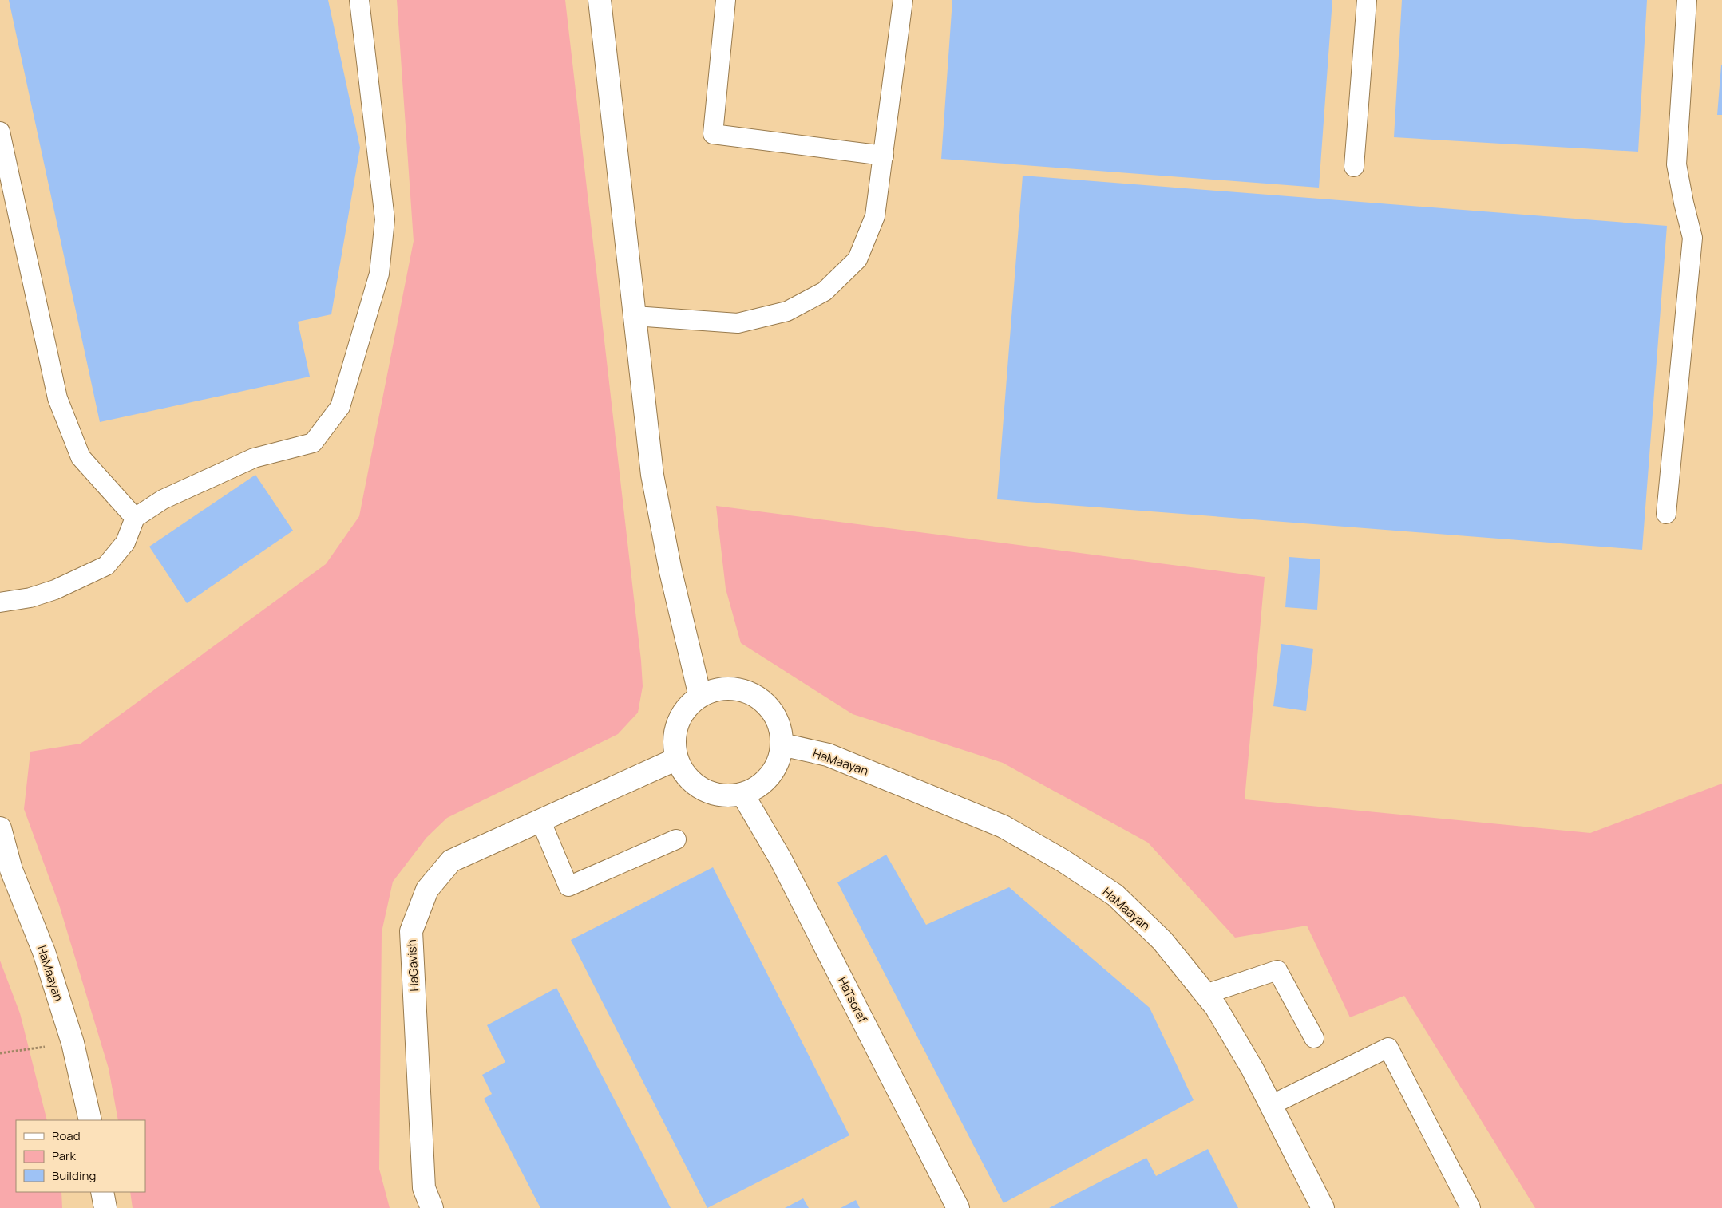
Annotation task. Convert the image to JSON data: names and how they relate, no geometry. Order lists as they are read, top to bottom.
{
  "streets": {
    "street": ["HaMaayan", "HaGavish", "HaTsoref"]
  },
  "crossings": [
    ["HaMaayan", "HaGavish"],
    ["HaMaayan", "HaTsoref"],
    ["HaGavish", "HaTsoref"]
  ],
  "legend": ["Road", "Park", "Building"]
}
